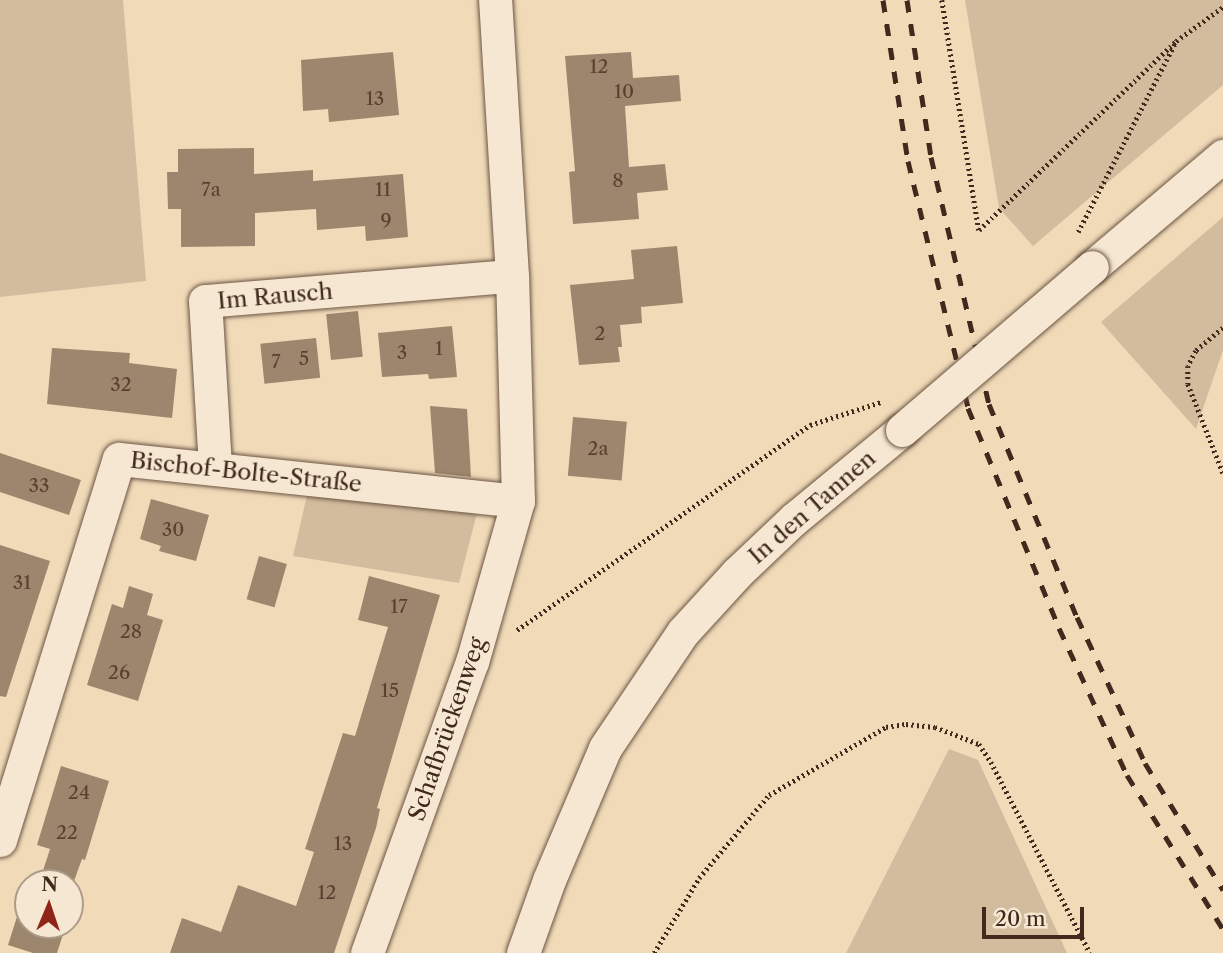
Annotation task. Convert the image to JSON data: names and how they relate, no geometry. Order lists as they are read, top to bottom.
{
  "streets": {
    "street": [
      "Im Rausch",
      "Bischof-Bolte-Straße",
      "In den Tannen",
      "Schafbrückenweg"
    ]
  },
  "crossings": [
    ["Im Rausch", "Bischof-Bolte-Straße"],
    ["Bischof-Bolte-Straße", "Schafbrückenweg"]
  ],
  "house_numbers": [
    "12",
    "10",
    "13",
    "8",
    "7a",
    "11",
    "9",
    "2",
    "1",
    "3",
    "5",
    "7",
    "32",
    "2a",
    "33",
    "30",
    "31",
    "17",
    "28",
    "26",
    "15",
    "24",
    "22",
    "13",
    "12"
  ],
  "scale_bar": "20 m",
  "north": "top"
}
